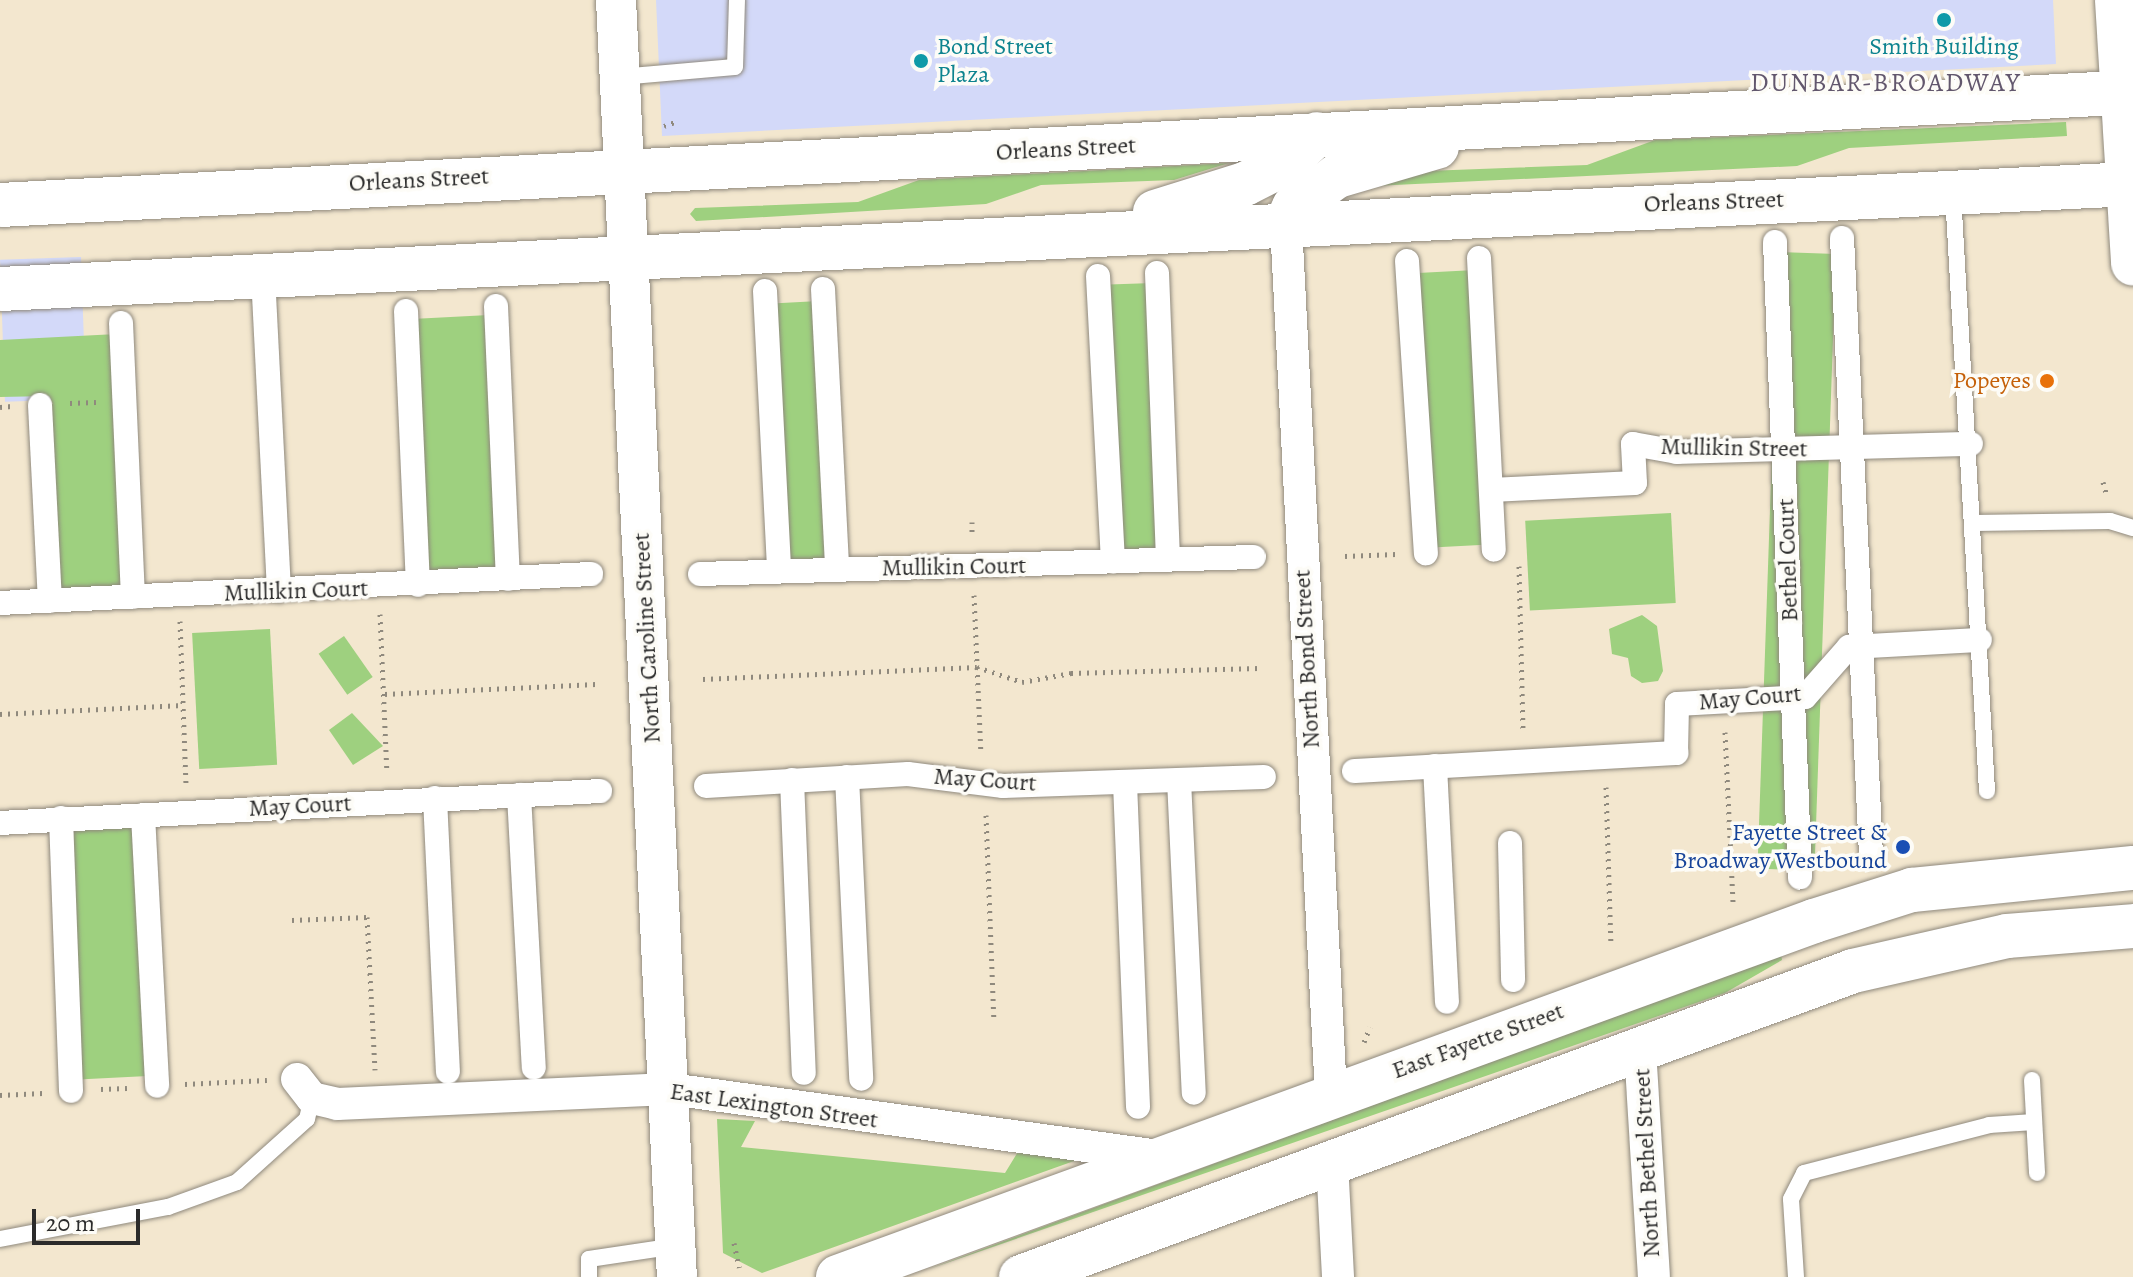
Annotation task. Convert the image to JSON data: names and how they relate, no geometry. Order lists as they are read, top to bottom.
{
  "streets": {
    "main road": ["Orleans Street", "East Fayette Street"],
    "street": [
      "Mullikin Street",
      "Bethel Court",
      "Mullikin Court",
      "North Caroline Street",
      "North Bond Street",
      "May Court",
      "East Lexington Street",
      "North Bethel Street"
    ]
  },
  "crossings": [
    ["Orleans Street", "North Caroline Street"],
    ["Orleans Street", "North Bond Street"],
    ["Mullikin Street", "Bethel Court"],
    ["Bethel Court", "May Court"],
    ["North Caroline Street", "East Lexington Street"],
    ["North Bond Street", "East Fayette Street"],
    ["East Fayette Street", "East Lexington Street"]
  ],
  "districts": ["DUNBAR-BROADWAY"],
  "places": [
    "Smith Building",
    "Bond Street Plaza",
    "Popeyes",
    "Fayette Street & Broadway Westbound"
  ],
  "scale_bar": "20 m"
}
